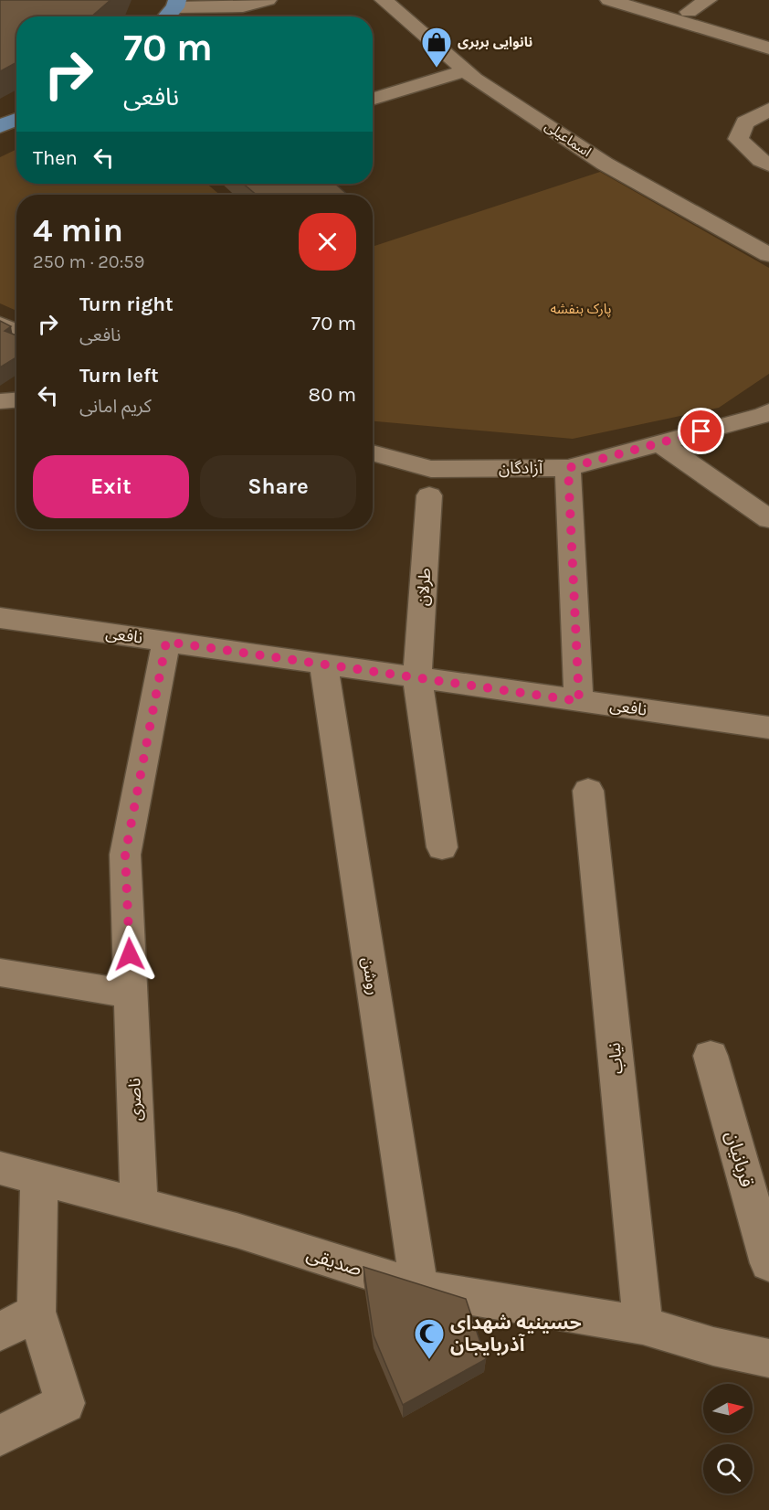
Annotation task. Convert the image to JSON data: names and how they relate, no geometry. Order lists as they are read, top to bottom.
{
  "streets": {
    "street": [
      "اسماعیلی",
      "آزادگان",
      "طرلان",
      "نافعی",
      "روشن",
      "نیاب",
      "ناصری",
      "قربانیان",
      "صدیقی"
    ]
  },
  "crossings": [
    ["طرلان", "نافعی"],
    ["نافعی", "روشن"],
    ["نافعی", "ناصری"],
    ["روشن", "صدیقی"],
    ["نیاب", "صدیقی"],
    ["ناصری", "صدیقی"]
  ],
  "parks": ["پارک بنفشه"],
  "places": {
    "shop": ["نانوایی بربری"],
    "mosque": ["حسینیه شهدای آذربایجان"]
  },
  "north": "right",
  "page": {
    "turn": ["70 m", "نافعی"],
    "then": "Then",
    "heading": ["4 min", "250 m · 20:59"],
    "list": [
      {
        "name": "Turn right",
        "note": "نافعی",
        "value": "70 m"
      },
      {
        "name": "Turn left",
        "note": "کریم امانی",
        "value": "80 m"
      }
    ],
    "buttons": ["Exit", "Share"]
  }
}
